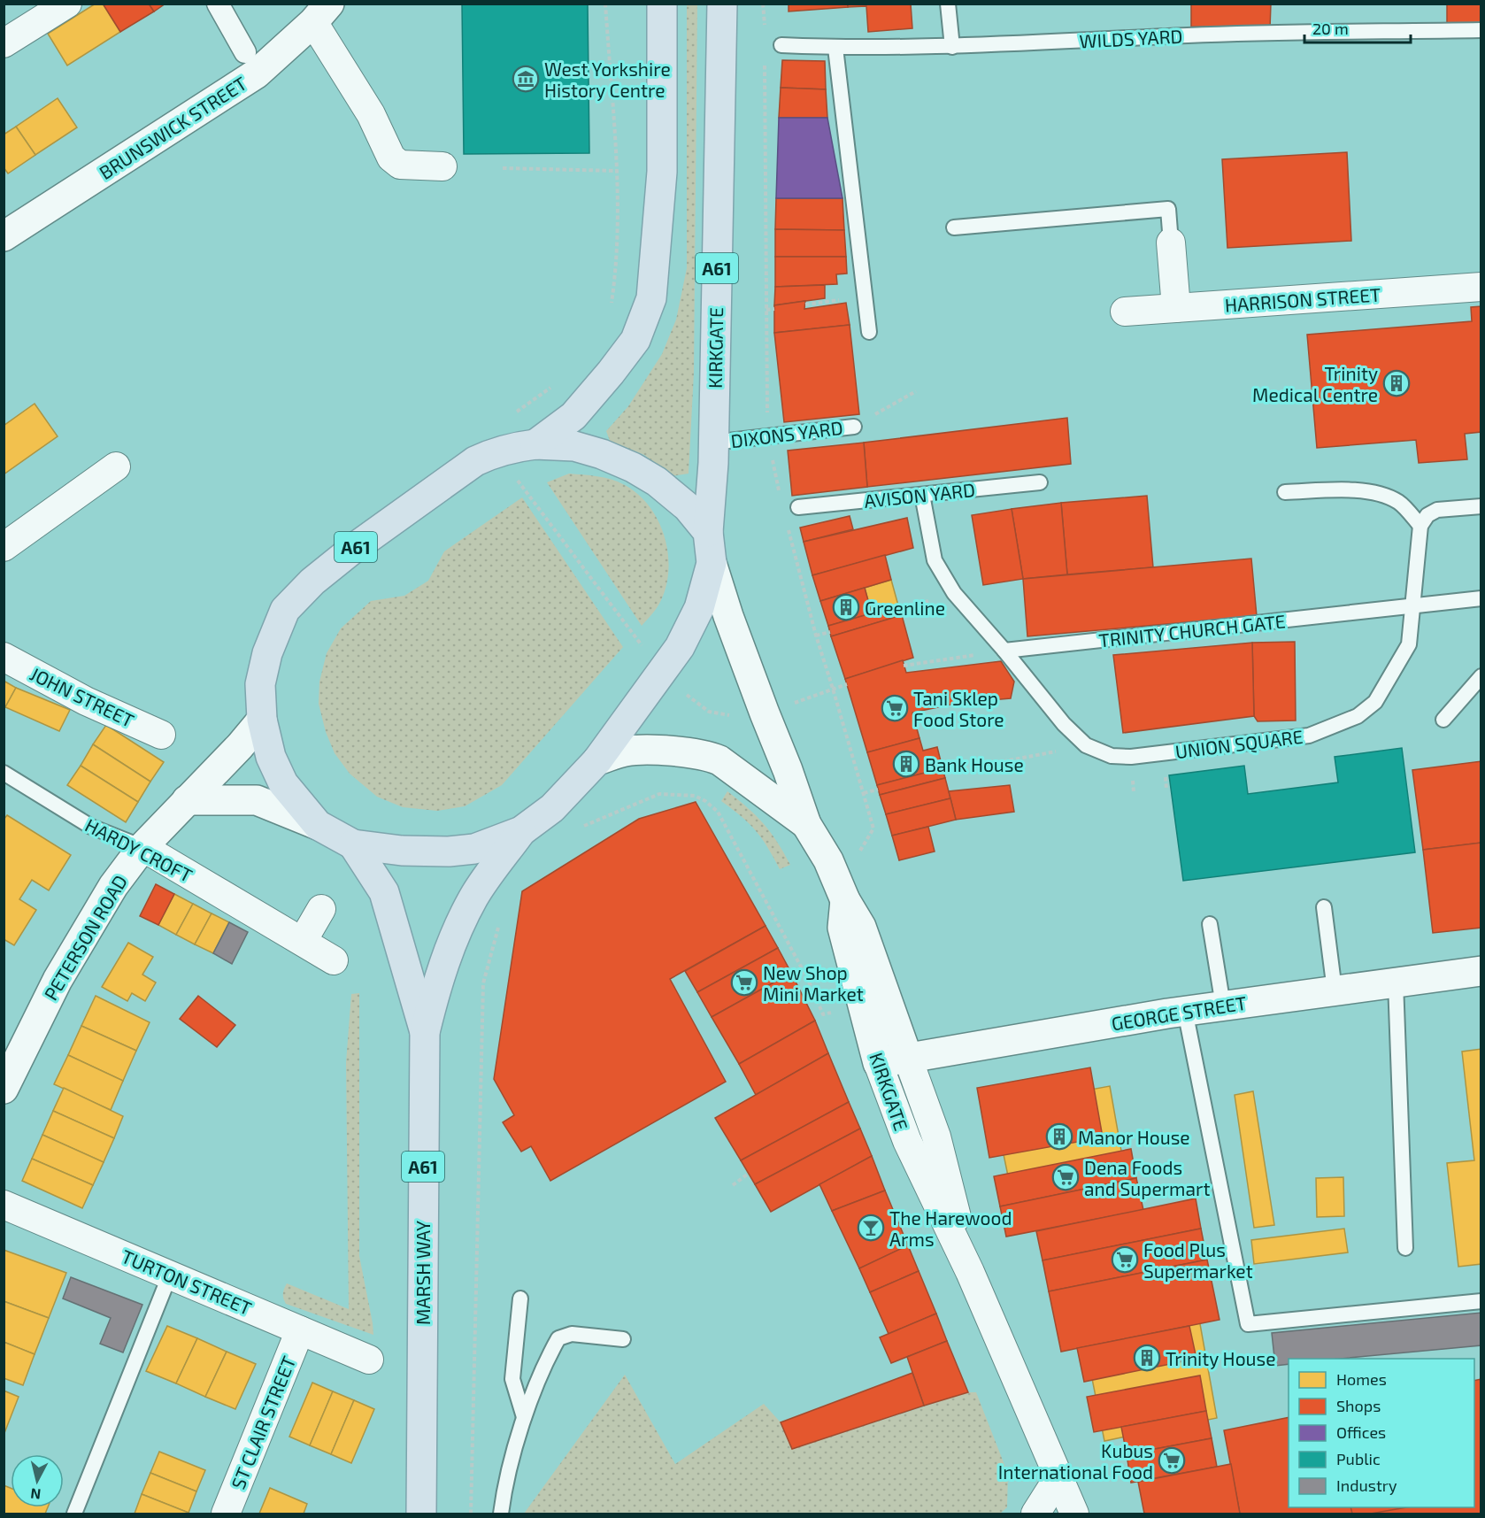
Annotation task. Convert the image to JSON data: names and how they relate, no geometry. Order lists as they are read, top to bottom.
{
  "streets": {
    "highway": ["A61", "KIRKGATE", "MARSH WAY"],
    "street": [
      "BRUNSWICK STREET",
      "HARRISON STREET",
      "JOHN STREET",
      "HARDY CROFT",
      "PETERSON ROAD",
      "GEORGE STREET",
      "TURTON STREET",
      "ST CLAIR STREET"
    ],
    "lane": [
      "WILDS YARD",
      "DIXONS YARD",
      "AVISON YARD",
      "TRINITY CHURCH GATE",
      "UNION SQUARE"
    ]
  },
  "crossings": [
    ["A61", "KIRKGATE"],
    ["A61", "PETERSON ROAD"],
    ["A61", "MARSH WAY"],
    ["KIRKGATE", "DIXONS YARD"],
    ["KIRKGATE", "GEORGE STREET"],
    ["AVISON YARD", "UNION SQUARE"],
    ["TRINITY CHURCH GATE", "UNION SQUARE"],
    ["HARDY CROFT", "PETERSON ROAD"],
    ["TURTON STREET", "ST CLAIR STREET"]
  ],
  "places": {
    "museum": ["West Yorkshire History Centre"],
    "building": [
      "Trinity Medical Centre",
      "Greenline",
      "Bank House",
      "Manor House",
      "Trinity House"
    ],
    "supermarket": [
      "Tani Sklep Food Store",
      "New Shop Mini Market",
      "Dena Foods and Supermart",
      "Food Plus Supermarket",
      "Kubus International Food"
    ],
    "bar": ["The Harewood Arms"]
  },
  "legend": [
    "Homes",
    "Shops",
    "Offices",
    "Public",
    "Industry"
  ],
  "scale_bar": "20 m",
  "north": "bottom"
}
